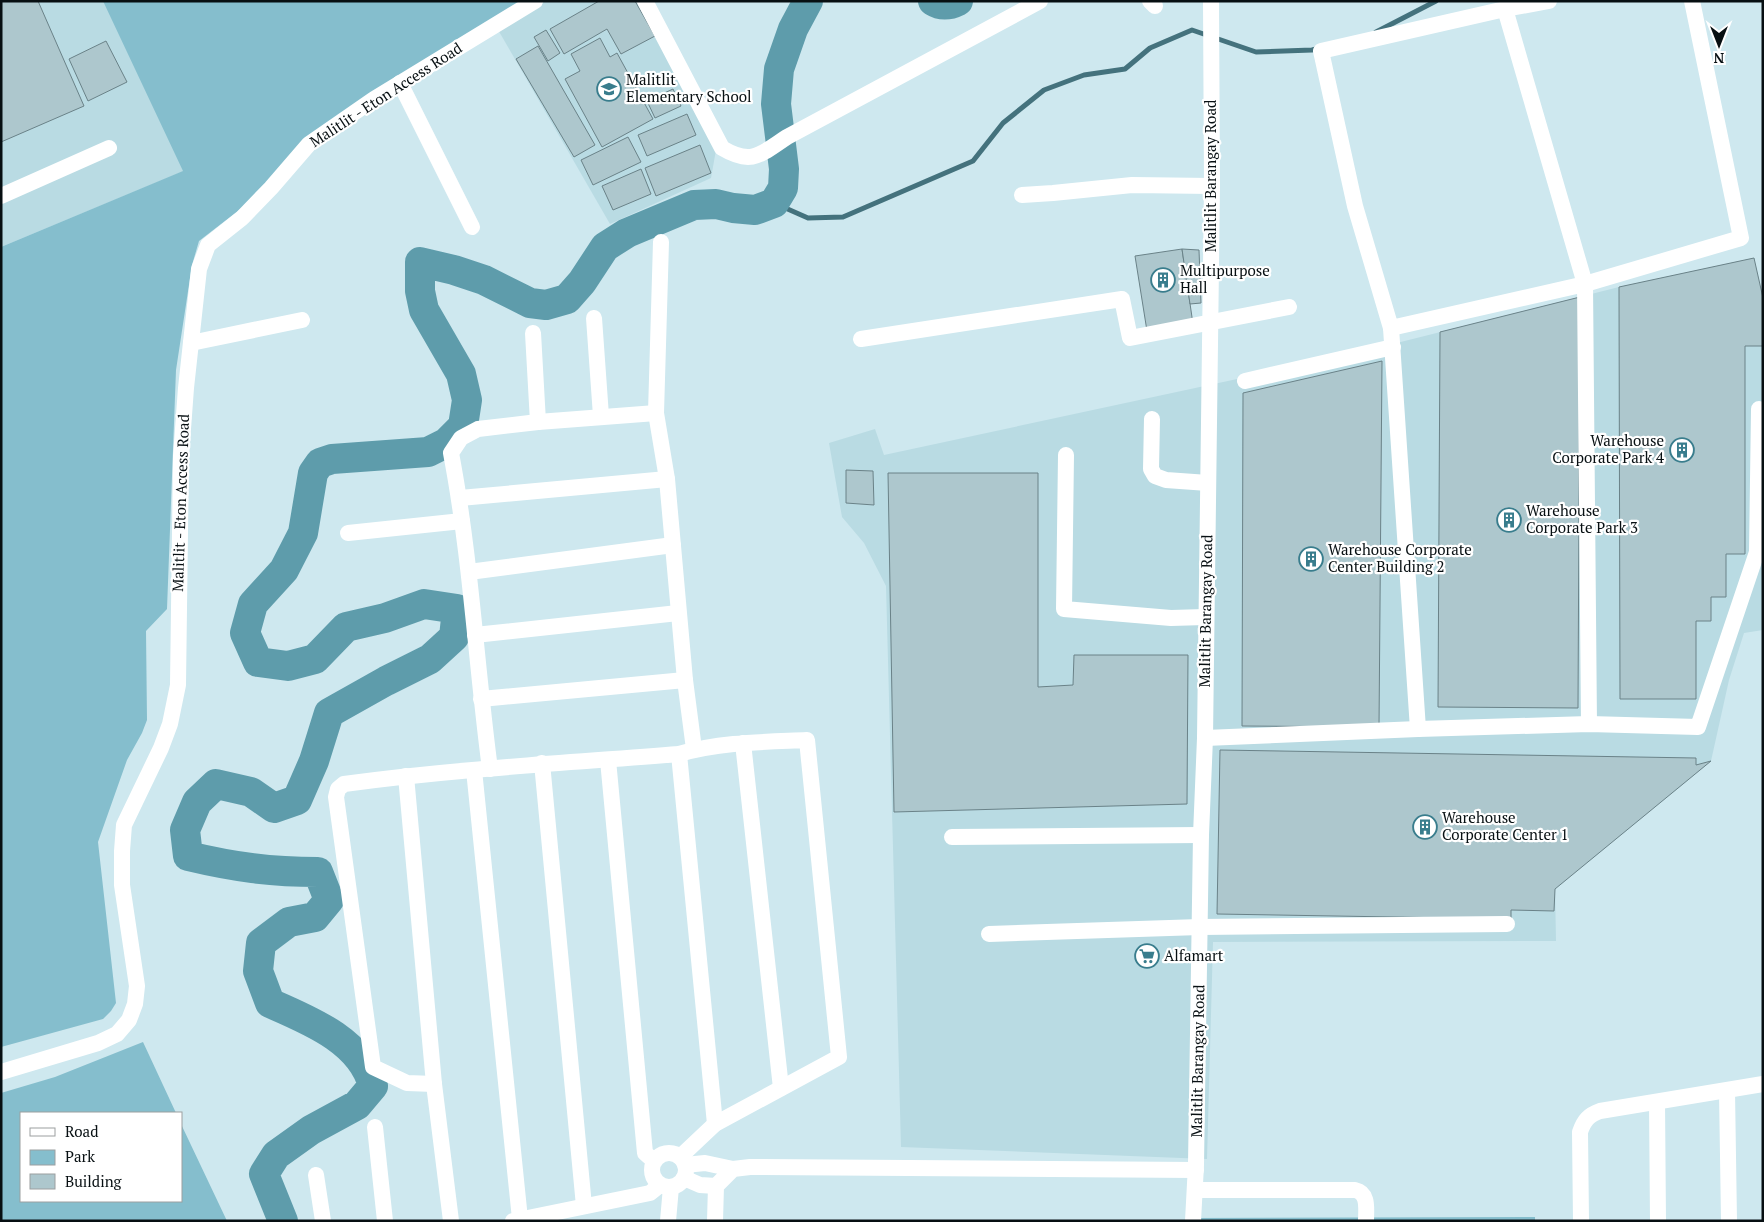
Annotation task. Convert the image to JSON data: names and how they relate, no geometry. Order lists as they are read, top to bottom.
{
  "streets": {
    "street": ["Malitlit - Eton Access Road", "Malitlit Barangay Road"]
  },
  "places": {
    "school or university": ["Malitlit Elementary School"],
    "building": [
      "Multipurpose Hall",
      "Warehouse Corporate Park 4",
      "Warehouse Corporate Park 3",
      "Warehouse Corporate Center Building 2",
      "Warehouse Corporate Center 1"
    ],
    "supermarket": ["Alfamart"]
  },
  "legend": ["Road", "Park", "Building"],
  "north": "bottom"
}
